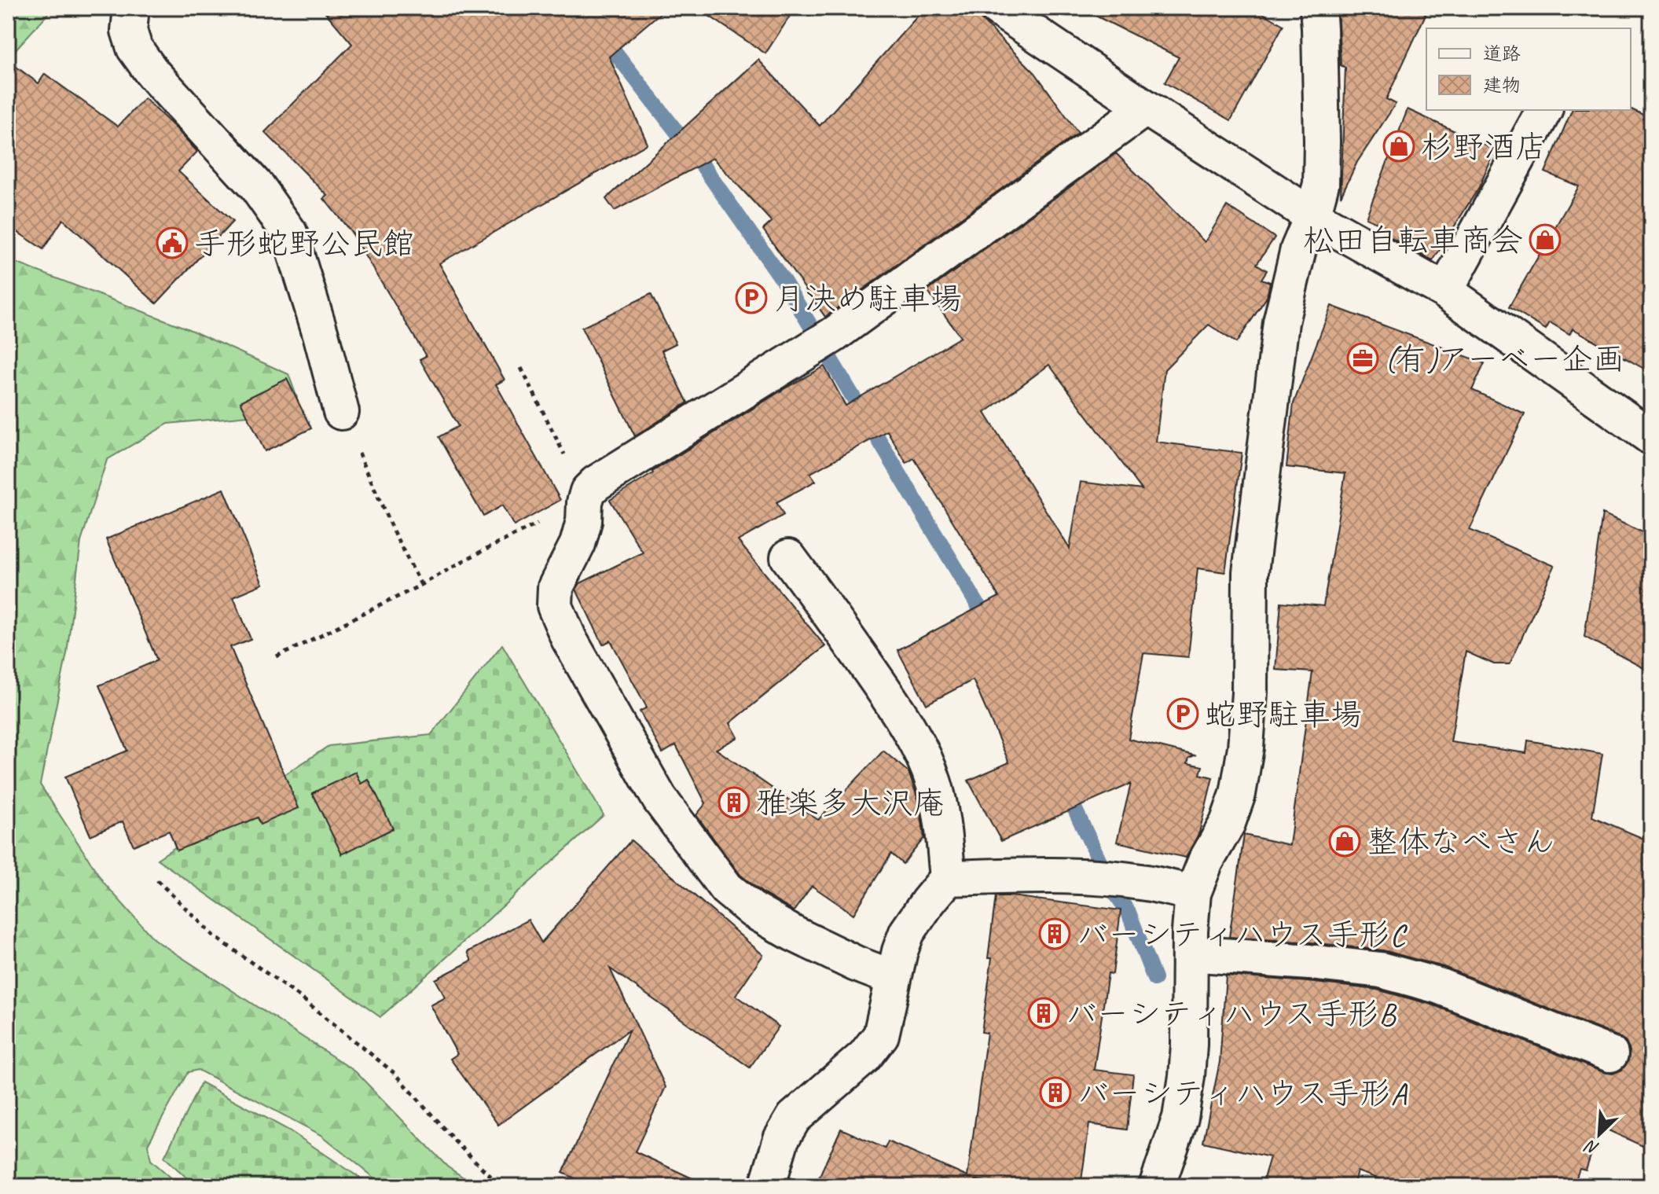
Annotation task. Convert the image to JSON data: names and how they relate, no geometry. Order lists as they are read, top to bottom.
{
  "places": {
    "shop": ["杉野酒店", "松田自転車商会", "整体なべさん"],
    "public building": ["手形蛇野公民館"],
    "parking": ["月決め駐車場", "蛇野駐車場"],
    "office": ["(有)アーベー企画"],
    "building": [
      "雅楽多大沢庵",
      "バーシティハウス手形C",
      "バーシティハウス手形B",
      "バーシティハウス手形A"
    ]
  },
  "legend": ["道路", "建物"],
  "north": "bottom left"
}
